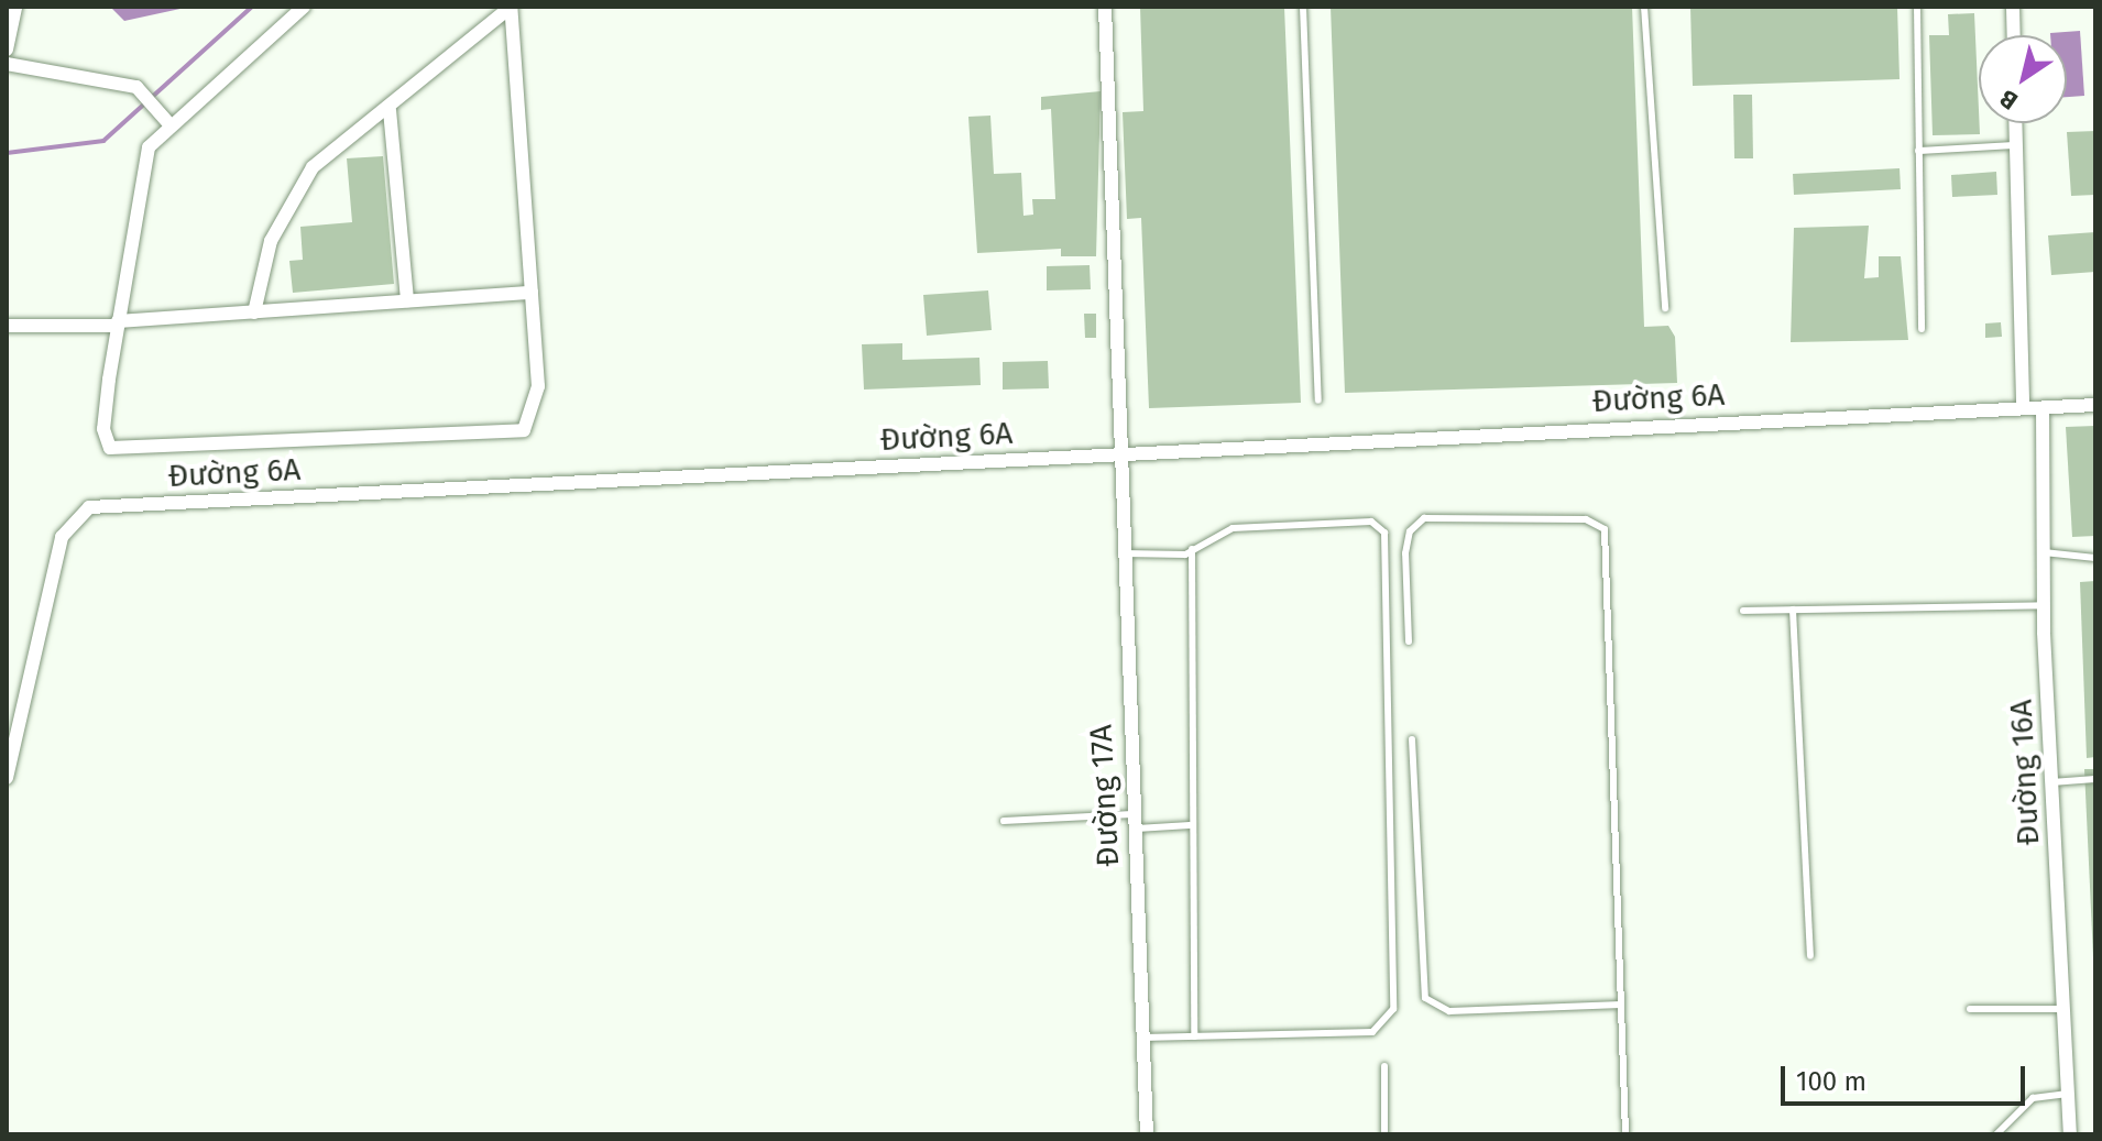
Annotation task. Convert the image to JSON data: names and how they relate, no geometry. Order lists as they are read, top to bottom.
{
  "streets": {
    "street": ["Đường 6A", "Đường 16A", "Đường 17A"]
  },
  "crossings": [
    ["Đường 6A", "Đường 16A"],
    ["Đường 6A", "Đường 17A"]
  ],
  "scale_bar": "100 m",
  "north": "bottom left"
}
